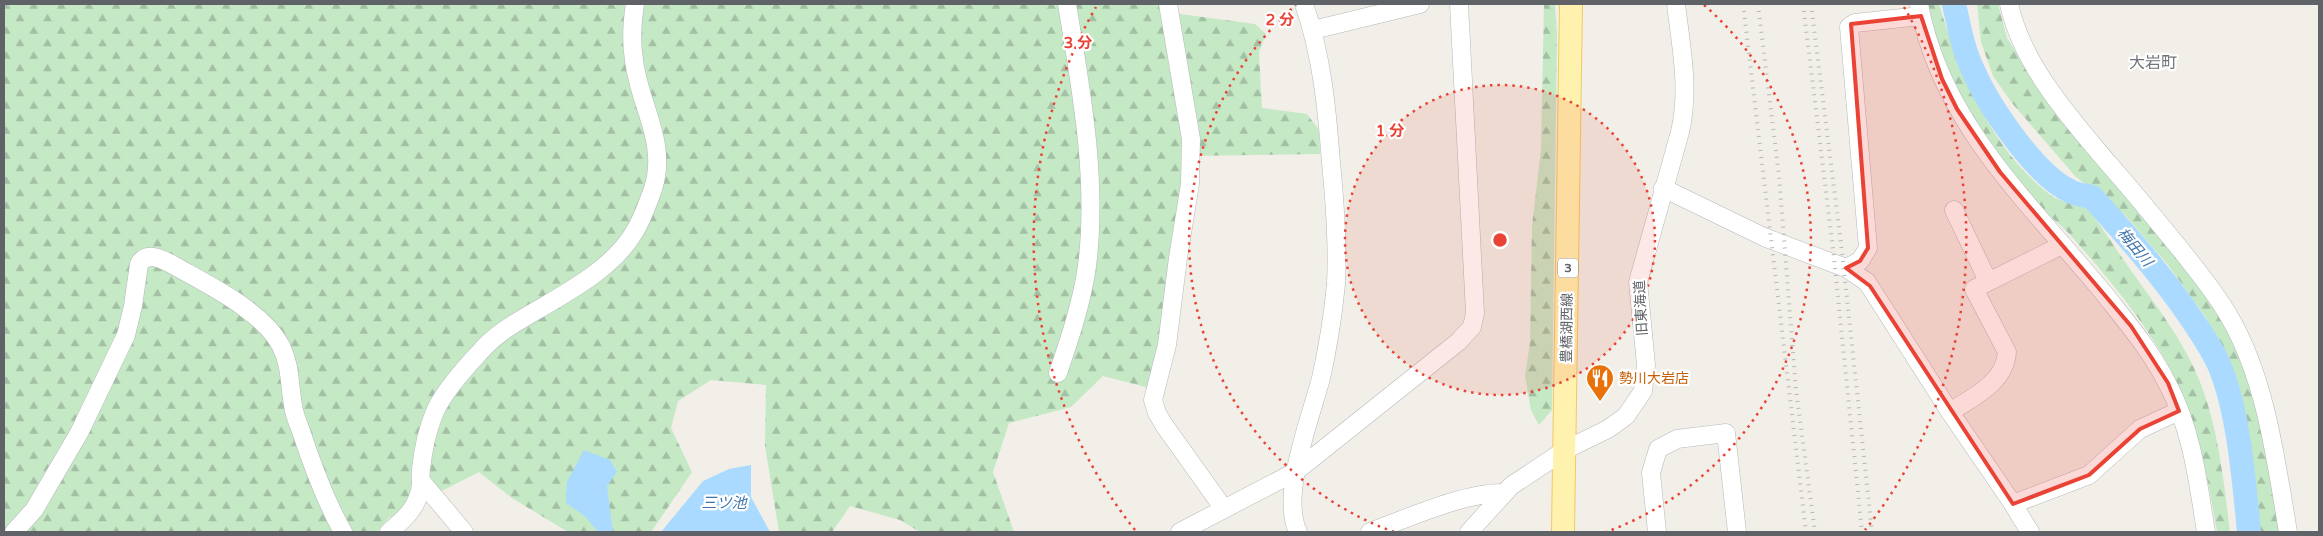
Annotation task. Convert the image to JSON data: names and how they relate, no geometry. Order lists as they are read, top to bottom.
{
  "streets": {
    "main road": ["3", "豊橋湖西線"],
    "street": ["旧東海道"]
  },
  "crossings": [
    ["旧東海道", "豊橋湖西線"]
  ],
  "districts": ["大岩町"],
  "water": ["梅田川", "三ツ池"],
  "places": {
    "restaurant": ["勢川大岩店"]
  },
  "rings": ["2 分", "3 分", "1 分"]
}
